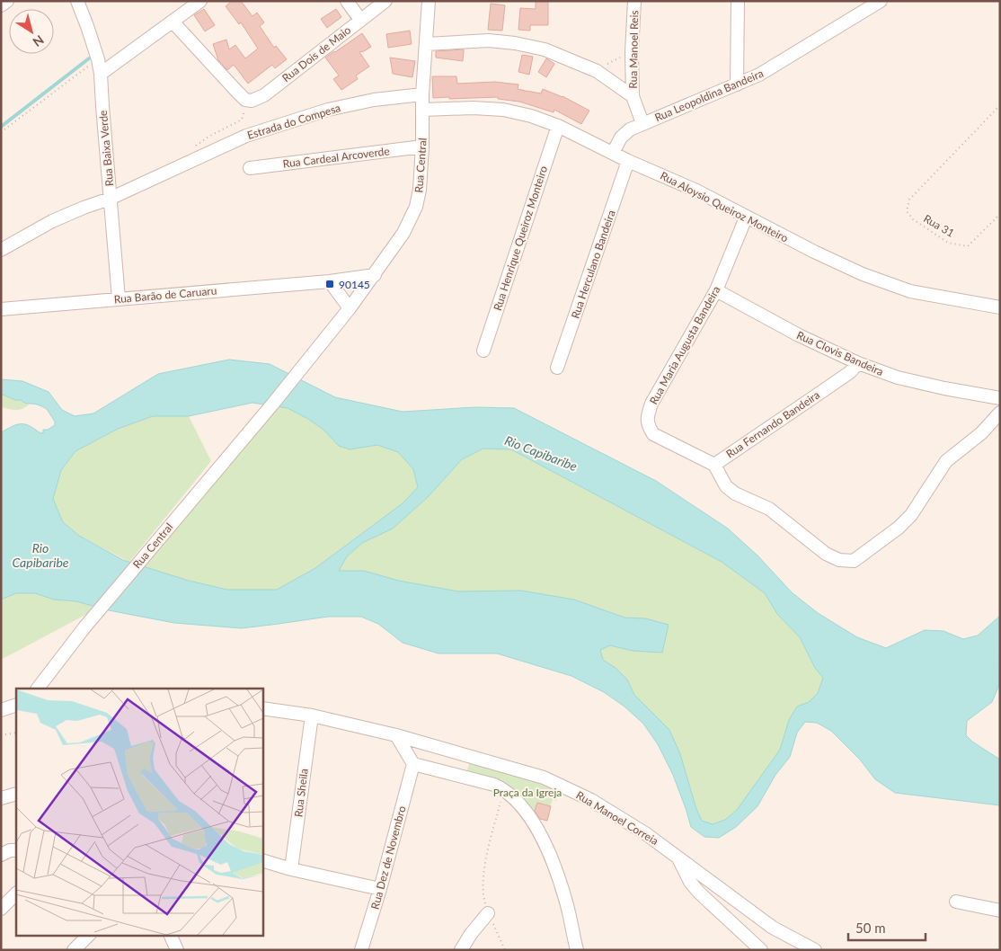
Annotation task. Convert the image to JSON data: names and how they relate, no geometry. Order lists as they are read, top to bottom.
{
  "streets": {
    "street": [
      "Rua Manoel Reis",
      "Rua Dois de Maio",
      "Rua Leopoldina Bandeira",
      "Estrada do Compesa",
      "Rua Baixa Verde",
      "Rua Cardeal Arcoverde",
      "Rua Central",
      "Rua Aloysio Queiroz Monteiro",
      "Rua Henrique Queiroz Monteiro",
      "Rua Herculano Bandeira",
      "Rua Barão de Caruaru",
      "Rua Maria Augusta Bandeira",
      "Rua Clovis Bandeira",
      "Rua Fernando Bandeira",
      "Rua Sheila",
      "Rua Manoel Correia",
      "Rua Dez de Novembro"
    ],
    "path": ["Rua 31"]
  },
  "crossings": [
    ["Rua Manoel Reis", "Rua Leopoldina Bandeira"],
    ["Rua Leopoldina Bandeira", "Rua Aloysio Queiroz Monteiro"],
    ["Estrada do Compesa", "Rua Baixa Verde"],
    ["Estrada do Compesa", "Rua Central"],
    ["Rua Baixa Verde", "Rua Barão de Caruaru"],
    ["Rua Cardeal Arcoverde", "Rua Central"],
    ["Rua Central", "Rua Aloysio Queiroz Monteiro"],
    ["Rua Central", "Rua Barão de Caruaru"],
    ["Rua Aloysio Queiroz Monteiro", "Rua Henrique Queiroz Monteiro"],
    ["Rua Aloysio Queiroz Monteiro", "Rua Herculano Bandeira"],
    ["Rua Aloysio Queiroz Monteiro", "Rua Maria Augusta Bandeira"],
    ["Rua Maria Augusta Bandeira", "Rua Clovis Bandeira"],
    ["Rua Maria Augusta Bandeira", "Rua Fernando Bandeira"],
    ["Rua Clovis Bandeira", "Rua Fernando Bandeira"],
    ["Rua Sheila", "Rua Manoel Correia"]
  ],
  "water": ["Rio Capibaribe"],
  "parks": ["Praça da Igreja"],
  "places": {
    "transit": ["90145"]
  },
  "scale_bar": "50 m",
  "north": "bottom right"
}
